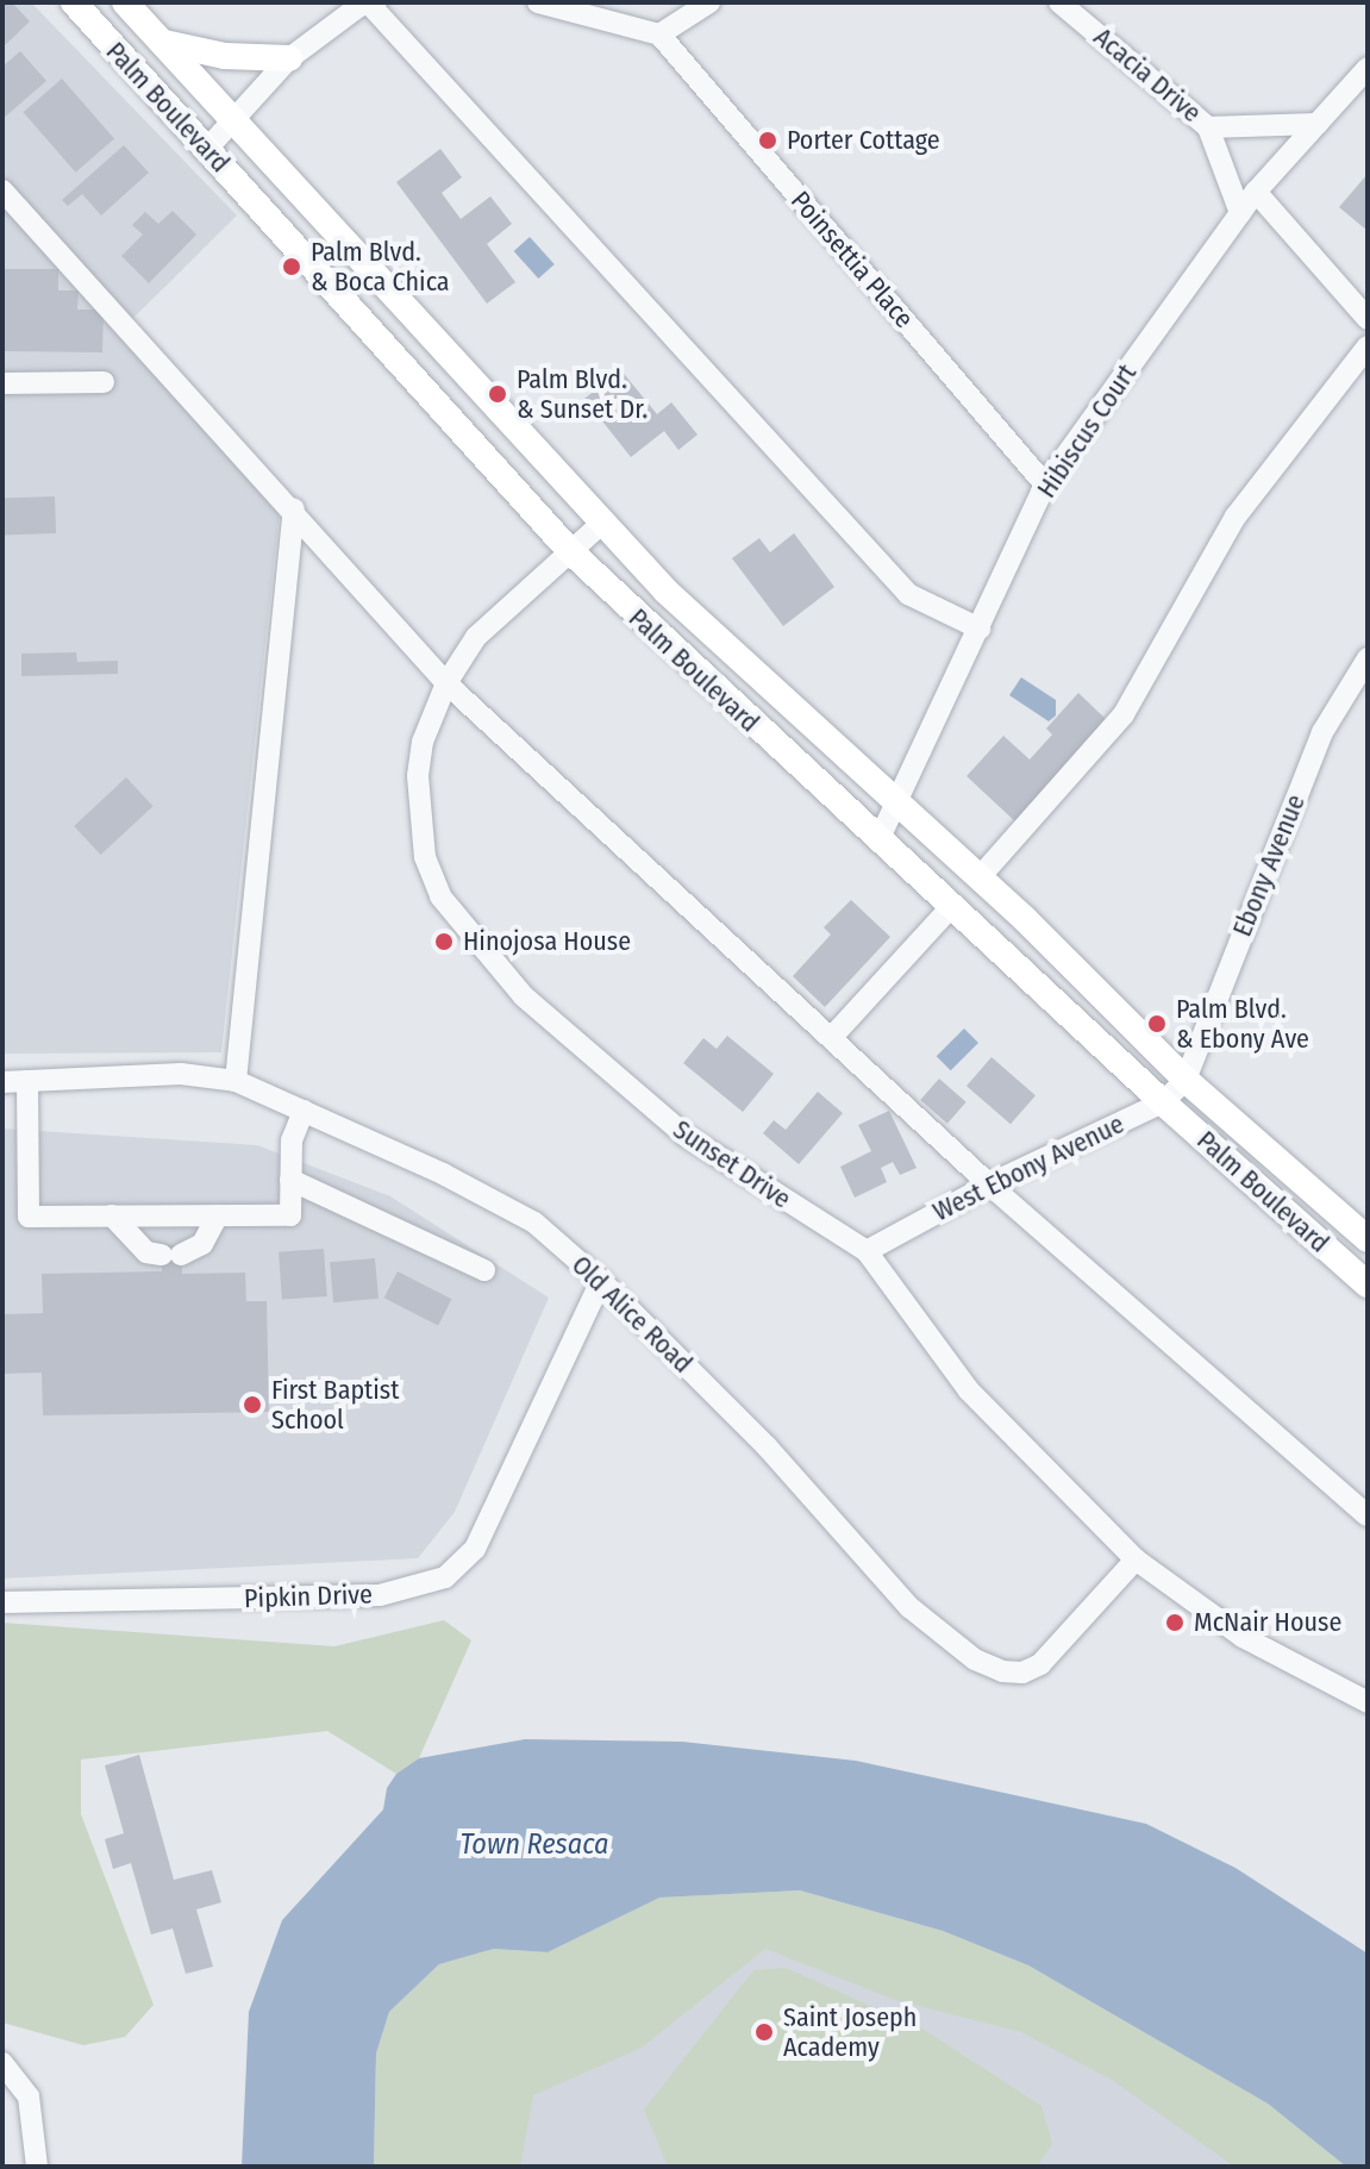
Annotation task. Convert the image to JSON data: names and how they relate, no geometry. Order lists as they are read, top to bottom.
{
  "streets": {
    "main road": ["Palm Boulevard"],
    "street": [
      "Acacia Drive",
      "Poinsettia Place",
      "Hibiscus Court",
      "Ebony Avenue",
      "Sunset Drive",
      "West Ebony Avenue",
      "Old Alice Road",
      "Pipkin Drive"
    ]
  },
  "crossings": [
    ["Acacia Drive", "Hibiscus Court"],
    ["Palm Boulevard", "Hibiscus Court"],
    ["Palm Boulevard", "Ebony Avenue"],
    ["Palm Boulevard", "Sunset Drive"],
    ["Palm Boulevard", "West Ebony Avenue"],
    ["Poinsettia Place", "Hibiscus Court"],
    ["Ebony Avenue", "West Ebony Avenue"],
    ["Sunset Drive", "West Ebony Avenue"],
    ["Sunset Drive", "Old Alice Road"],
    ["Old Alice Road", "Pipkin Drive"]
  ],
  "water": ["Town Resaca"],
  "places": [
    "Porter Cottage",
    "Palm Blvd. & Boca Chica",
    "Palm Blvd. & Sunset Dr.",
    "Hinojosa House",
    "Palm Blvd. & Ebony Ave",
    "First Baptist School",
    "McNair House",
    "Saint Joseph Academy"
  ]
}
